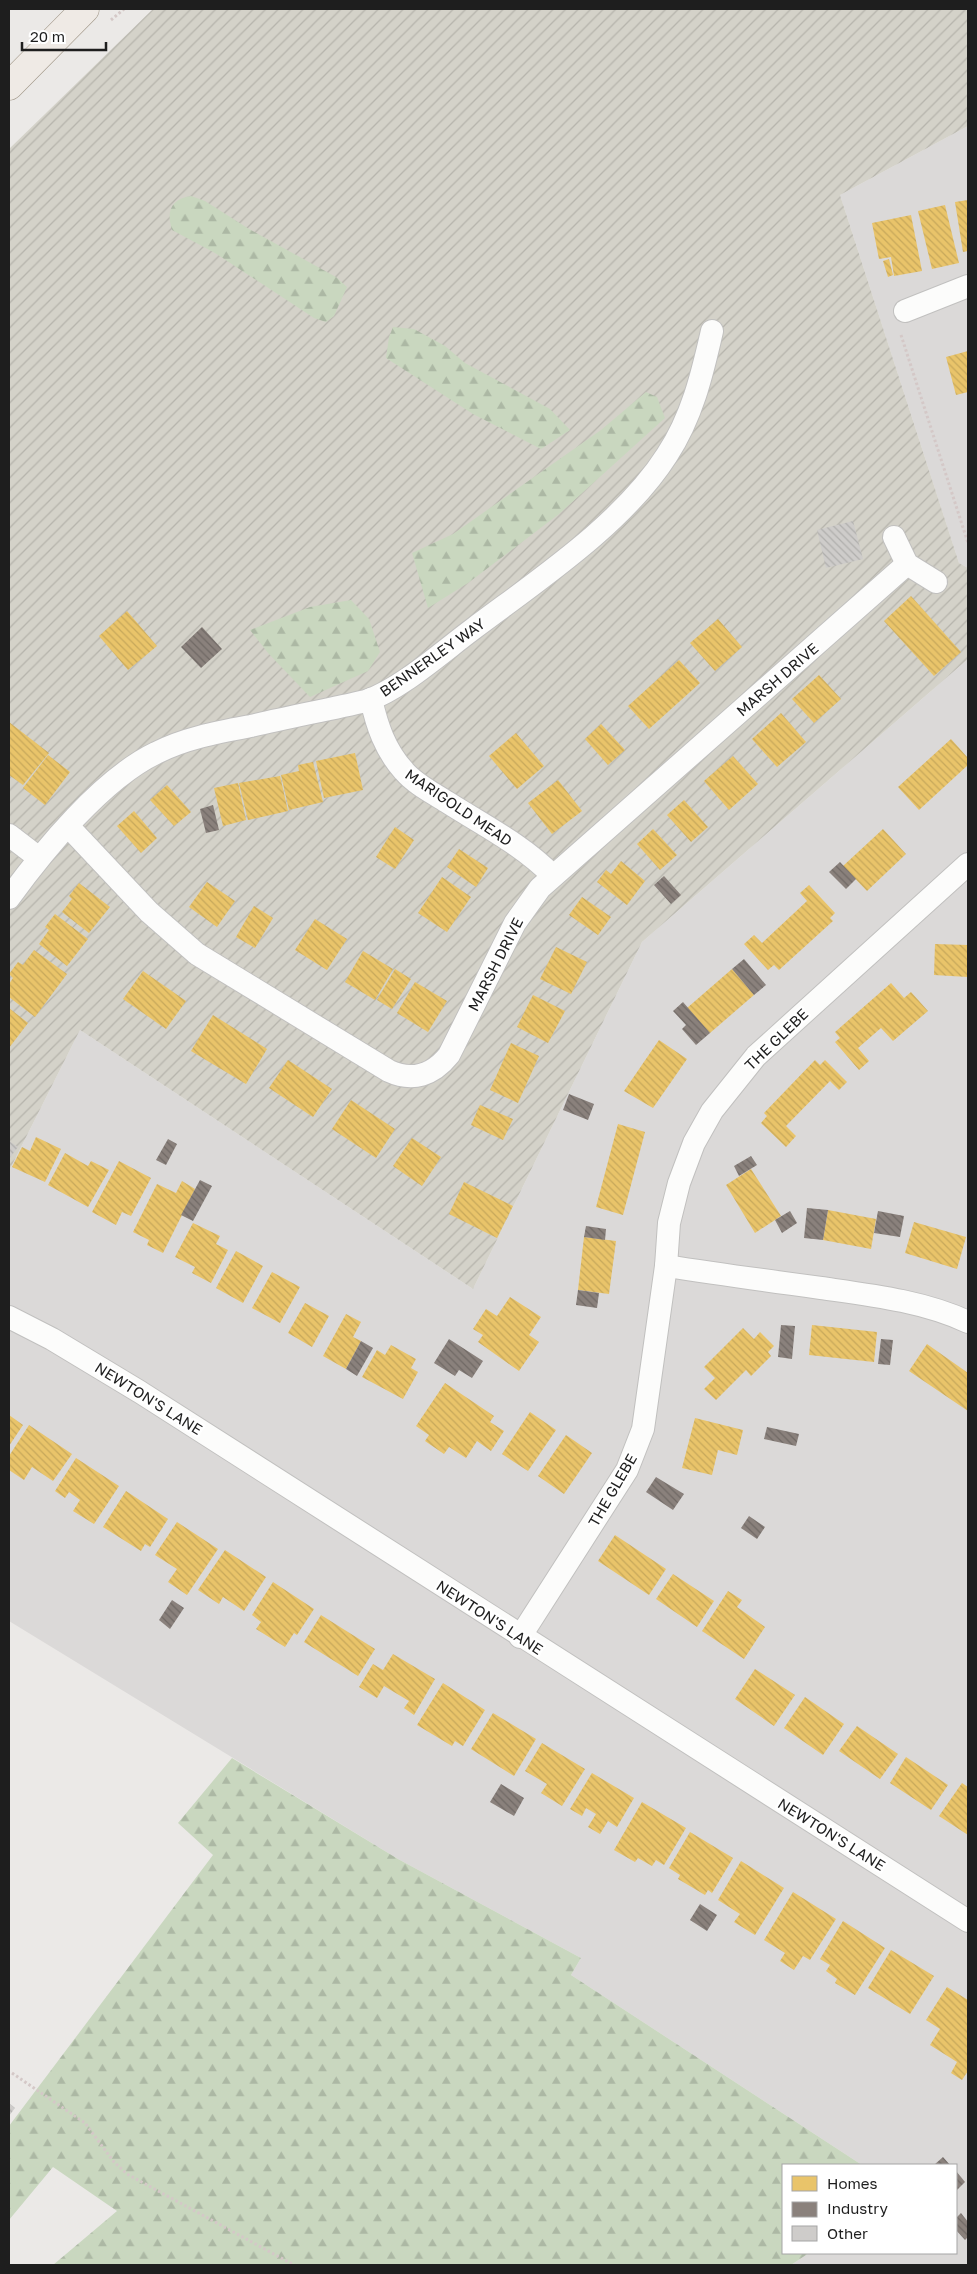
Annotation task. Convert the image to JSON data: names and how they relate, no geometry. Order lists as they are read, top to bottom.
{
  "streets": {
    "street": [
      "BENNERLEY WAY",
      "MARSH DRIVE",
      "MARIGOLD MEAD",
      "THE GLEBE",
      "NEWTON'S LANE"
    ]
  },
  "crossings": [
    ["BENNERLEY WAY", "MARSH DRIVE"],
    ["BENNERLEY WAY", "MARIGOLD MEAD"],
    ["MARSH DRIVE", "MARIGOLD MEAD"],
    ["THE GLEBE", "NEWTON'S LANE"]
  ],
  "legend": ["Homes", "Industry", "Other"],
  "scale_bar": "20 m"
}
